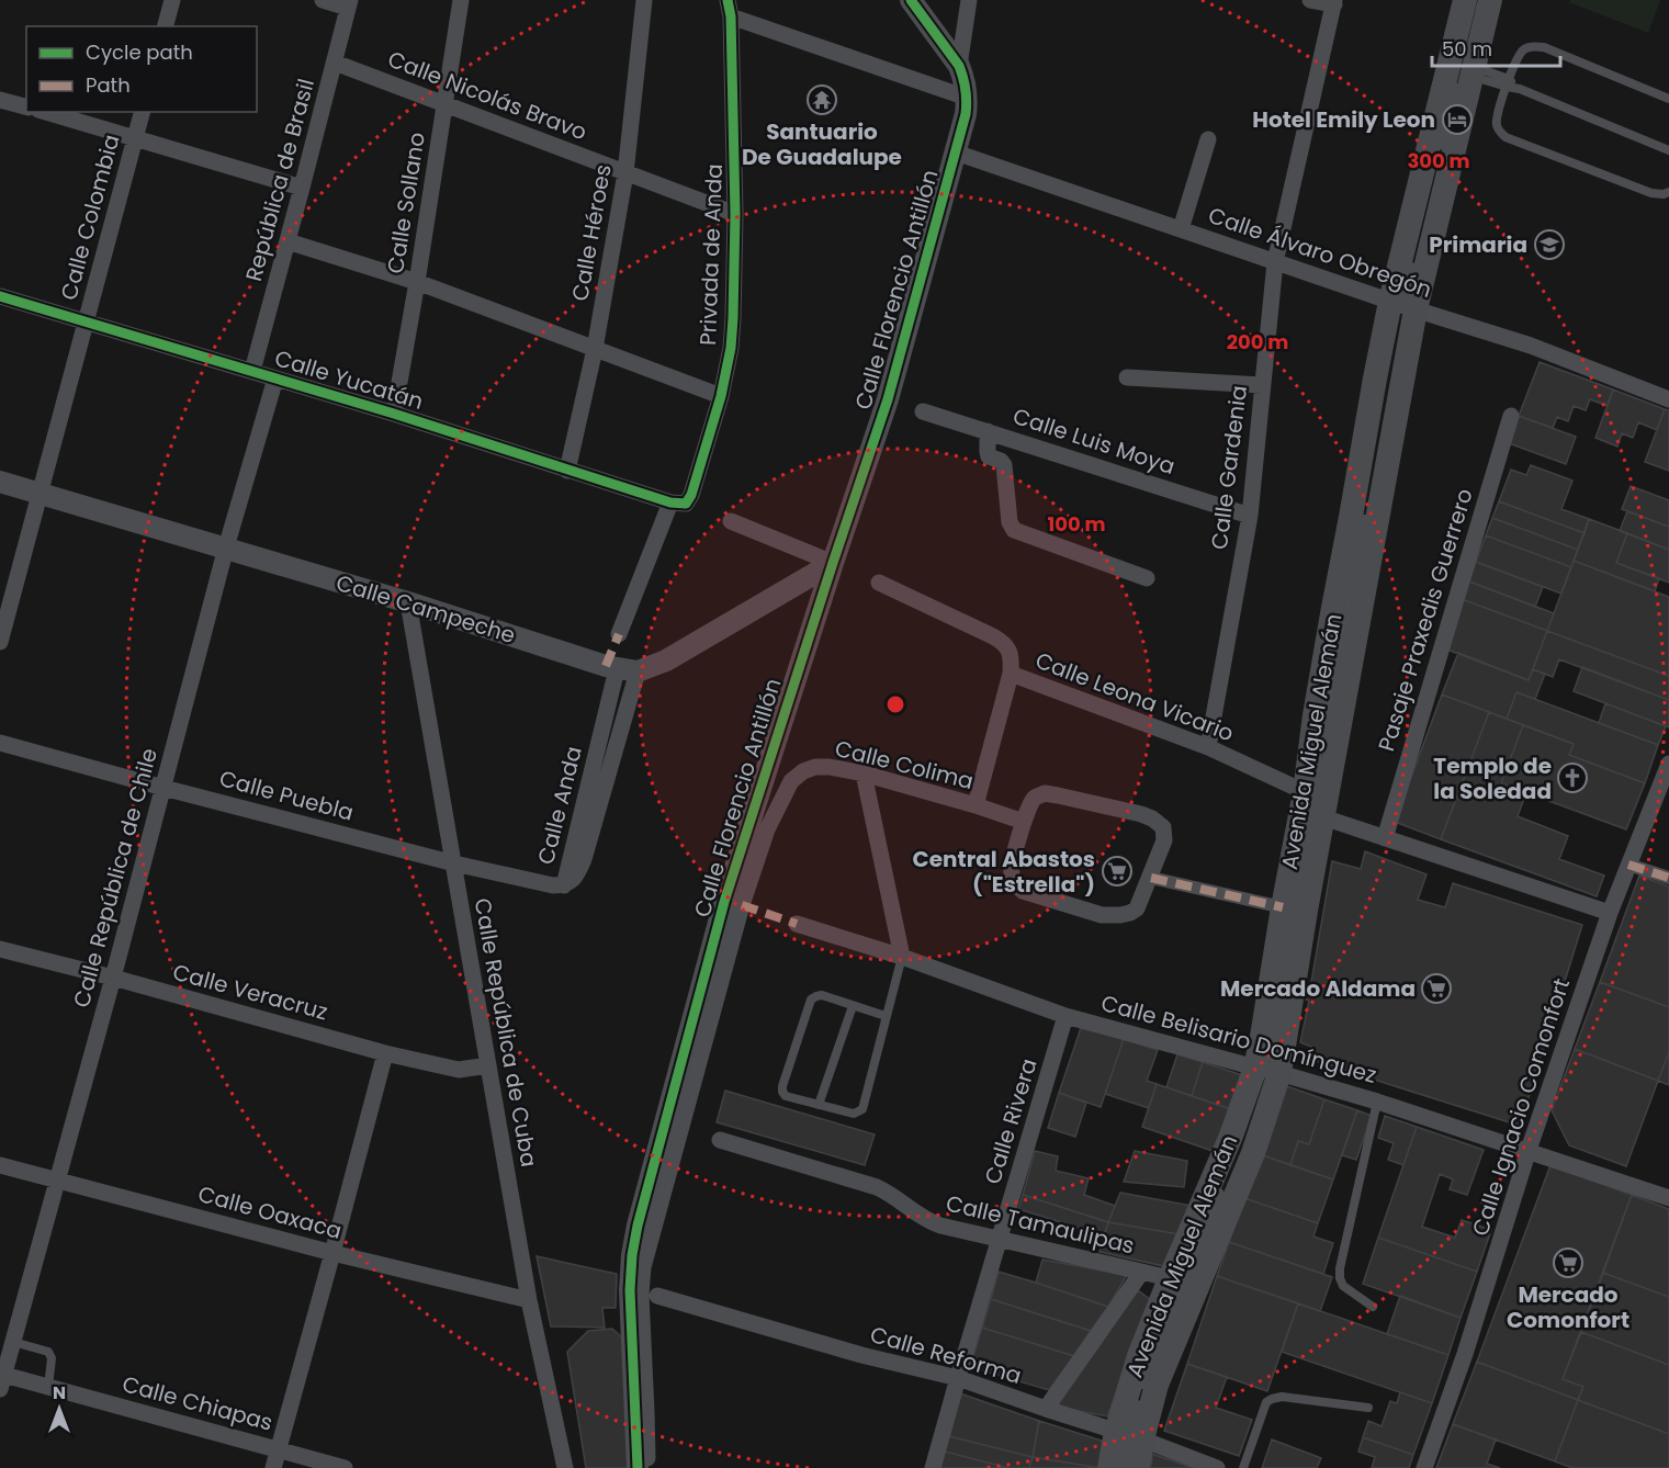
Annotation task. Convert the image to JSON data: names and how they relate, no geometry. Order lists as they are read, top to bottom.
{
  "streets": {
    "main road": ["Avenida Miguel Alemán"],
    "street": [
      "Calle Nicolás Bravo",
      "República de Brasil",
      "Calle Sollano",
      "Calle Colombia",
      "Calle Héroes",
      "Calle Álvaro Obregón",
      "Privada de Anda",
      "Calle Florencio Antillón",
      "Calle Yucatán",
      "Calle Luis Moya",
      "Calle Gardenia",
      "Calle Campeche",
      "Pasaje Praxedis Guerrero",
      "Calle Leona Vicario",
      "Calle Colima",
      "Calle Puebla",
      "Calle Anda",
      "Calle República de Chile",
      "Calle Veracruz",
      "Calle República de Cuba",
      "Calle Belisario Domínguez",
      "Calle Ignacio Comonfort",
      "Calle Rivera",
      "Calle Oaxaca",
      "Calle Tamaulipas",
      "Calle Reforma",
      "Calle Chiapas"
    ]
  },
  "crossings": [
    ["Calle Nicolás Bravo", "República de Brasil"],
    ["Calle Nicolás Bravo", "Calle Sollano"],
    ["Calle Nicolás Bravo", "Calle Héroes"],
    ["Calle Nicolás Bravo", "Privada de Anda"],
    ["República de Brasil", "Calle Yucatán"],
    ["Calle Sollano", "Calle Yucatán"],
    ["Calle Colombia", "Calle Yucatán"],
    ["Calle Colombia", "Calle Campeche"],
    ["Calle Héroes", "Calle Yucatán"],
    ["Calle Álvaro Obregón", "Calle Florencio Antillón"],
    ["Calle Álvaro Obregón", "Calle Gardenia"],
    ["Calle Álvaro Obregón", "Avenida Miguel Alemán"],
    ["Privada de Anda", "Calle Yucatán"],
    ["Calle Florencio Antillón", "Calle Colima"],
    ["Calle Yucatán", "Calle República de Chile"],
    ["Calle Luis Moya", "Calle Gardenia"],
    ["Calle Gardenia", "Calle Leona Vicario"],
    ["Calle Campeche", "Calle Anda"],
    ["Calle Campeche", "Calle República de Chile"],
    ["Calle Campeche", "Calle República de Cuba"],
    ["Pasaje Praxedis Guerrero", "Calle Leona Vicario"],
    ["Calle Leona Vicario", "Avenida Miguel Alemán"],
    ["Calle Leona Vicario", "Calle Ignacio Comonfort"],
    ["Avenida Miguel Alemán", "Calle Belisario Domínguez"],
    ["Avenida Miguel Alemán", "Calle Tamaulipas"],
    ["Avenida Miguel Alemán", "Calle Reforma"],
    ["Calle Puebla", "Calle Anda"],
    ["Calle Puebla", "Calle República de Chile"],
    ["Calle Puebla", "Calle República de Cuba"],
    ["Calle República de Chile", "Calle Veracruz"],
    ["Calle República de Chile", "Calle Oaxaca"],
    ["Calle República de Chile", "Calle Chiapas"],
    ["Calle Veracruz", "Calle República de Cuba"],
    ["Calle República de Cuba", "Calle Oaxaca"],
    ["Calle Belisario Domínguez", "Calle Ignacio Comonfort"],
    ["Calle Belisario Domínguez", "Calle Rivera"],
    ["Calle Rivera", "Calle Tamaulipas"],
    ["Calle Rivera", "Calle Reforma"]
  ],
  "places": {
    "temple": ["Santuario De Guadalupe"],
    "hotel": ["Hotel Emily Leon"],
    "school or university": ["Primaria"],
    "church": ["Templo de la Soledad"],
    "supermarket": ["Central Abastos (\"Estrella\")", "Mercado Aldama", "Mercado Comonfort"]
  },
  "legend": ["Cycle path", "Path"],
  "scale_bar": "50 m",
  "north": "top",
  "rings": ["300 m", "200 m", "100 m"]
}
